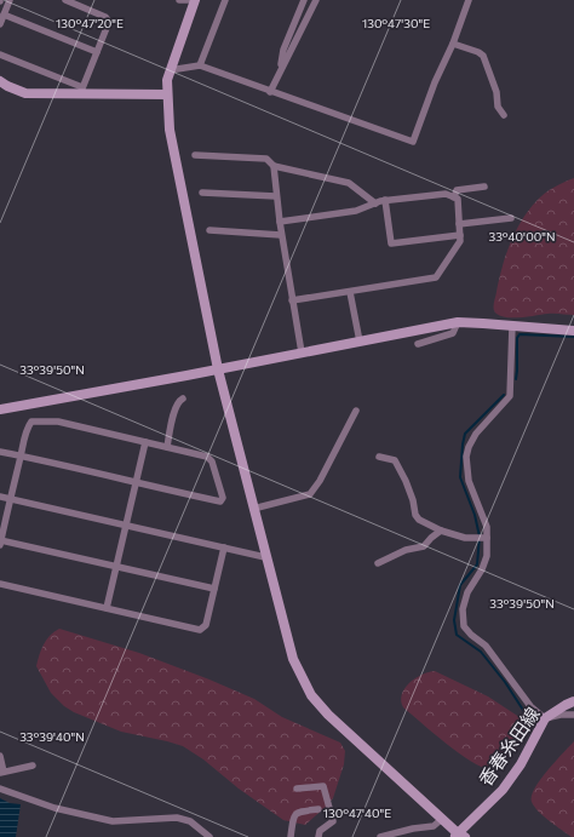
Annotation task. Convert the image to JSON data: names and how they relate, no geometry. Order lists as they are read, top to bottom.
{
  "streets": {
    "street": ["香春糸田線"]
  },
  "coordinates": [
    "130°47'20\"E",
    "130°47'30\"E",
    "33°40'00\"N",
    "33°39'50\"N",
    "33°39'40\"N",
    "130°47'40\"E"
  ]
}
